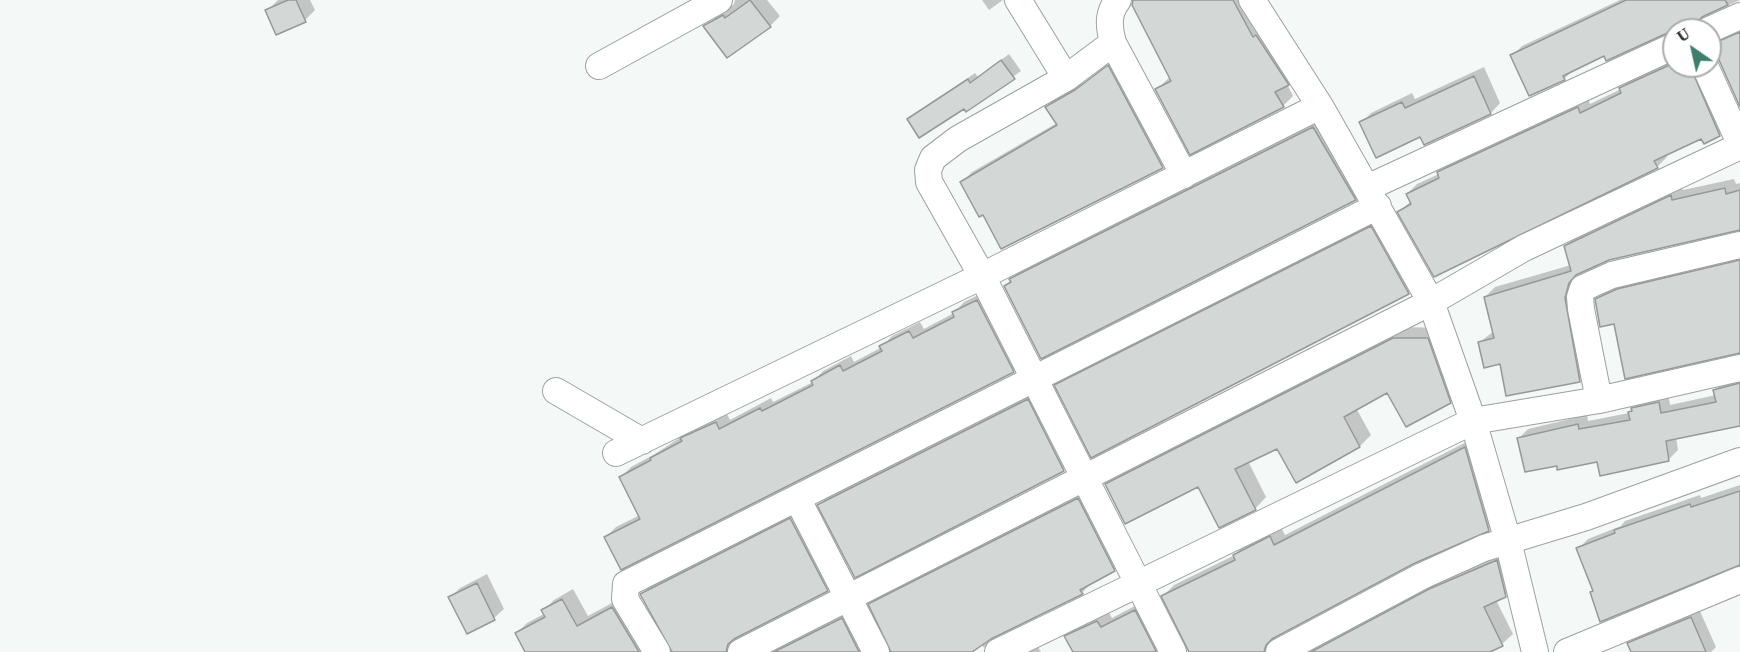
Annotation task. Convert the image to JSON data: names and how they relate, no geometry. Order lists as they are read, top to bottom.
{
  "north": "top left"
}
